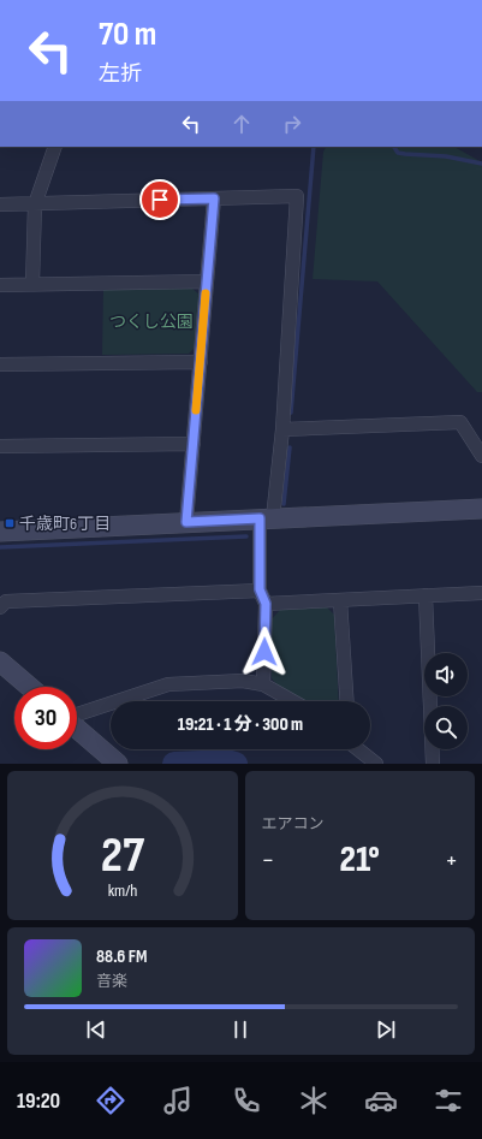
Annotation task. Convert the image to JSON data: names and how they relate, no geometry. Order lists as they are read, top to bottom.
{
  "parks": ["つくし公園"],
  "places": {
    "transit": ["千歳町6丁目"]
  },
  "page": {
    "turn": ["70 m", "左折"],
    "limit": "30",
    "trip": "19:21 · 1 分 · 300 m",
    "tile": "エアコン",
    "heat": ["−", "21°", "+"],
    "song": ["88.6 FM", "音楽"],
    "tabs": "19:20",
    "gauge": ["27", "km/h"]
  }
}
